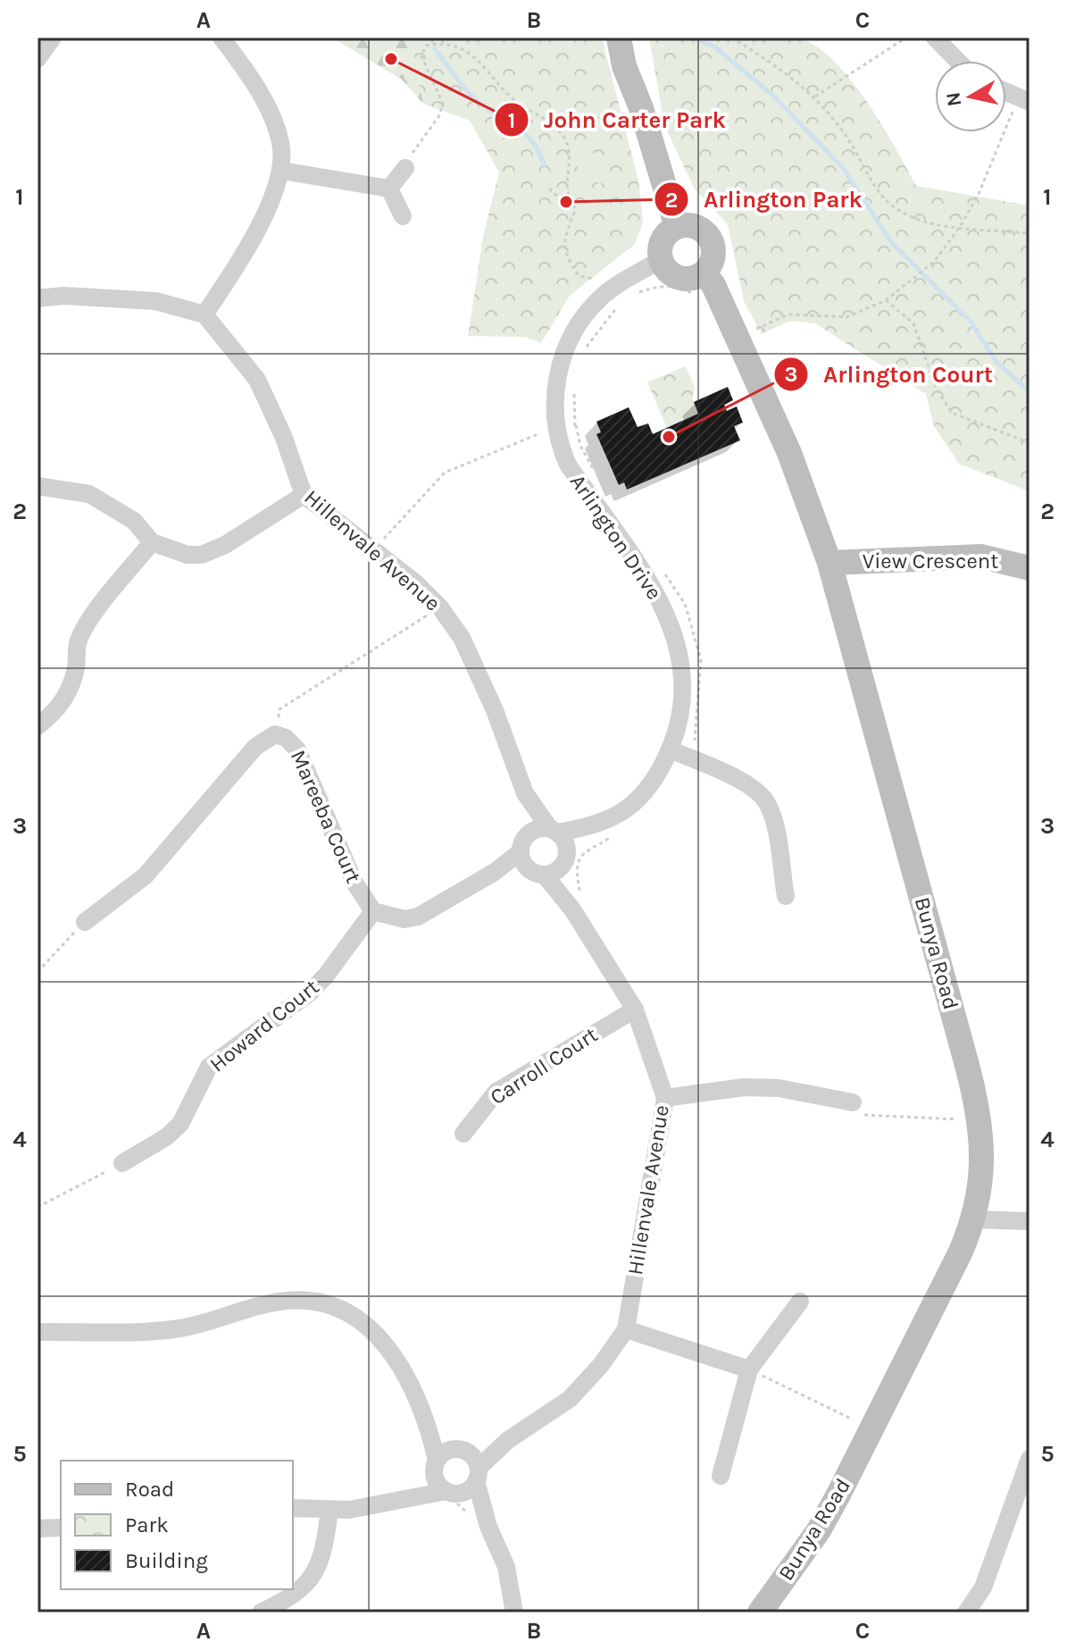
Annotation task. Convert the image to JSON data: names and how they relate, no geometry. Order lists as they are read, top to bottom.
{
  "streets": {
    "street": [
      "Arlington Drive",
      "Hillenvale Avenue",
      "View Crescent",
      "Mareeba Court",
      "Bunya Road",
      "Howard Court",
      "Carroll Court"
    ]
  },
  "crossings": [
    ["Arlington Drive", "Hillenvale Avenue"],
    ["Arlington Drive", "Bunya Road"],
    ["Hillenvale Avenue", "Carroll Court"],
    ["View Crescent", "Bunya Road"],
    ["Mareeba Court", "Howard Court"]
  ],
  "places": ["John Carter Park", "Arlington Park", "Arlington Court"],
  "legend": ["Road", "Park", "Building"],
  "north": "left",
  "grid": {
    "columns": ["A", "B", "C"],
    "rows": [
      "1",
      "2",
      "3",
      "4",
      "5"
    ]
  }
}
